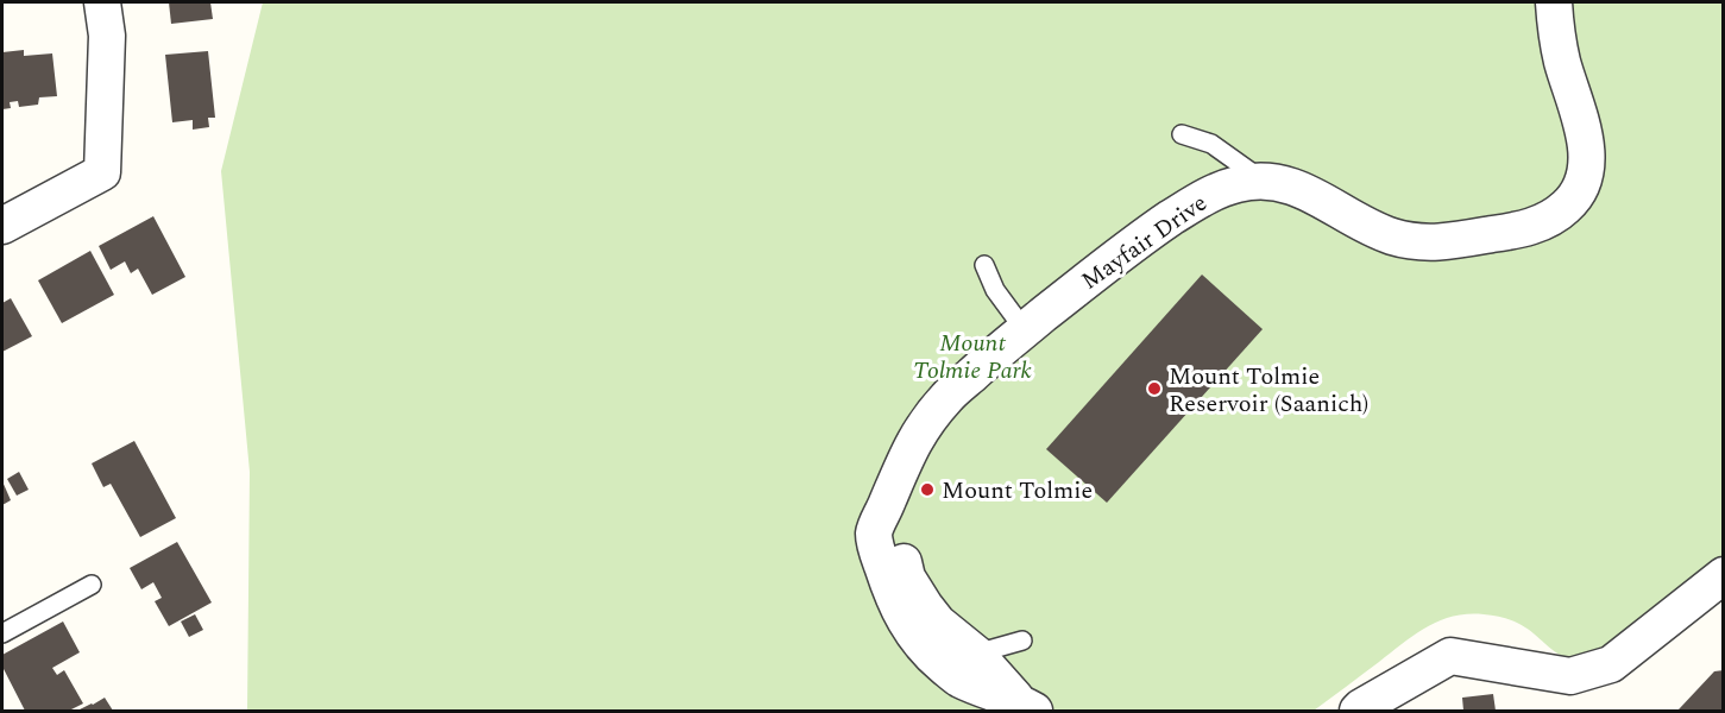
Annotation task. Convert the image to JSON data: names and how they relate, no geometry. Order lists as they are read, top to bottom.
{
  "streets": {
    "street": ["Mayfair Drive"]
  },
  "parks": ["Mount Tolmie Park"],
  "places": ["Mount Tolmie Reservoir (Saanich)", "Mount Tolmie"]
}
